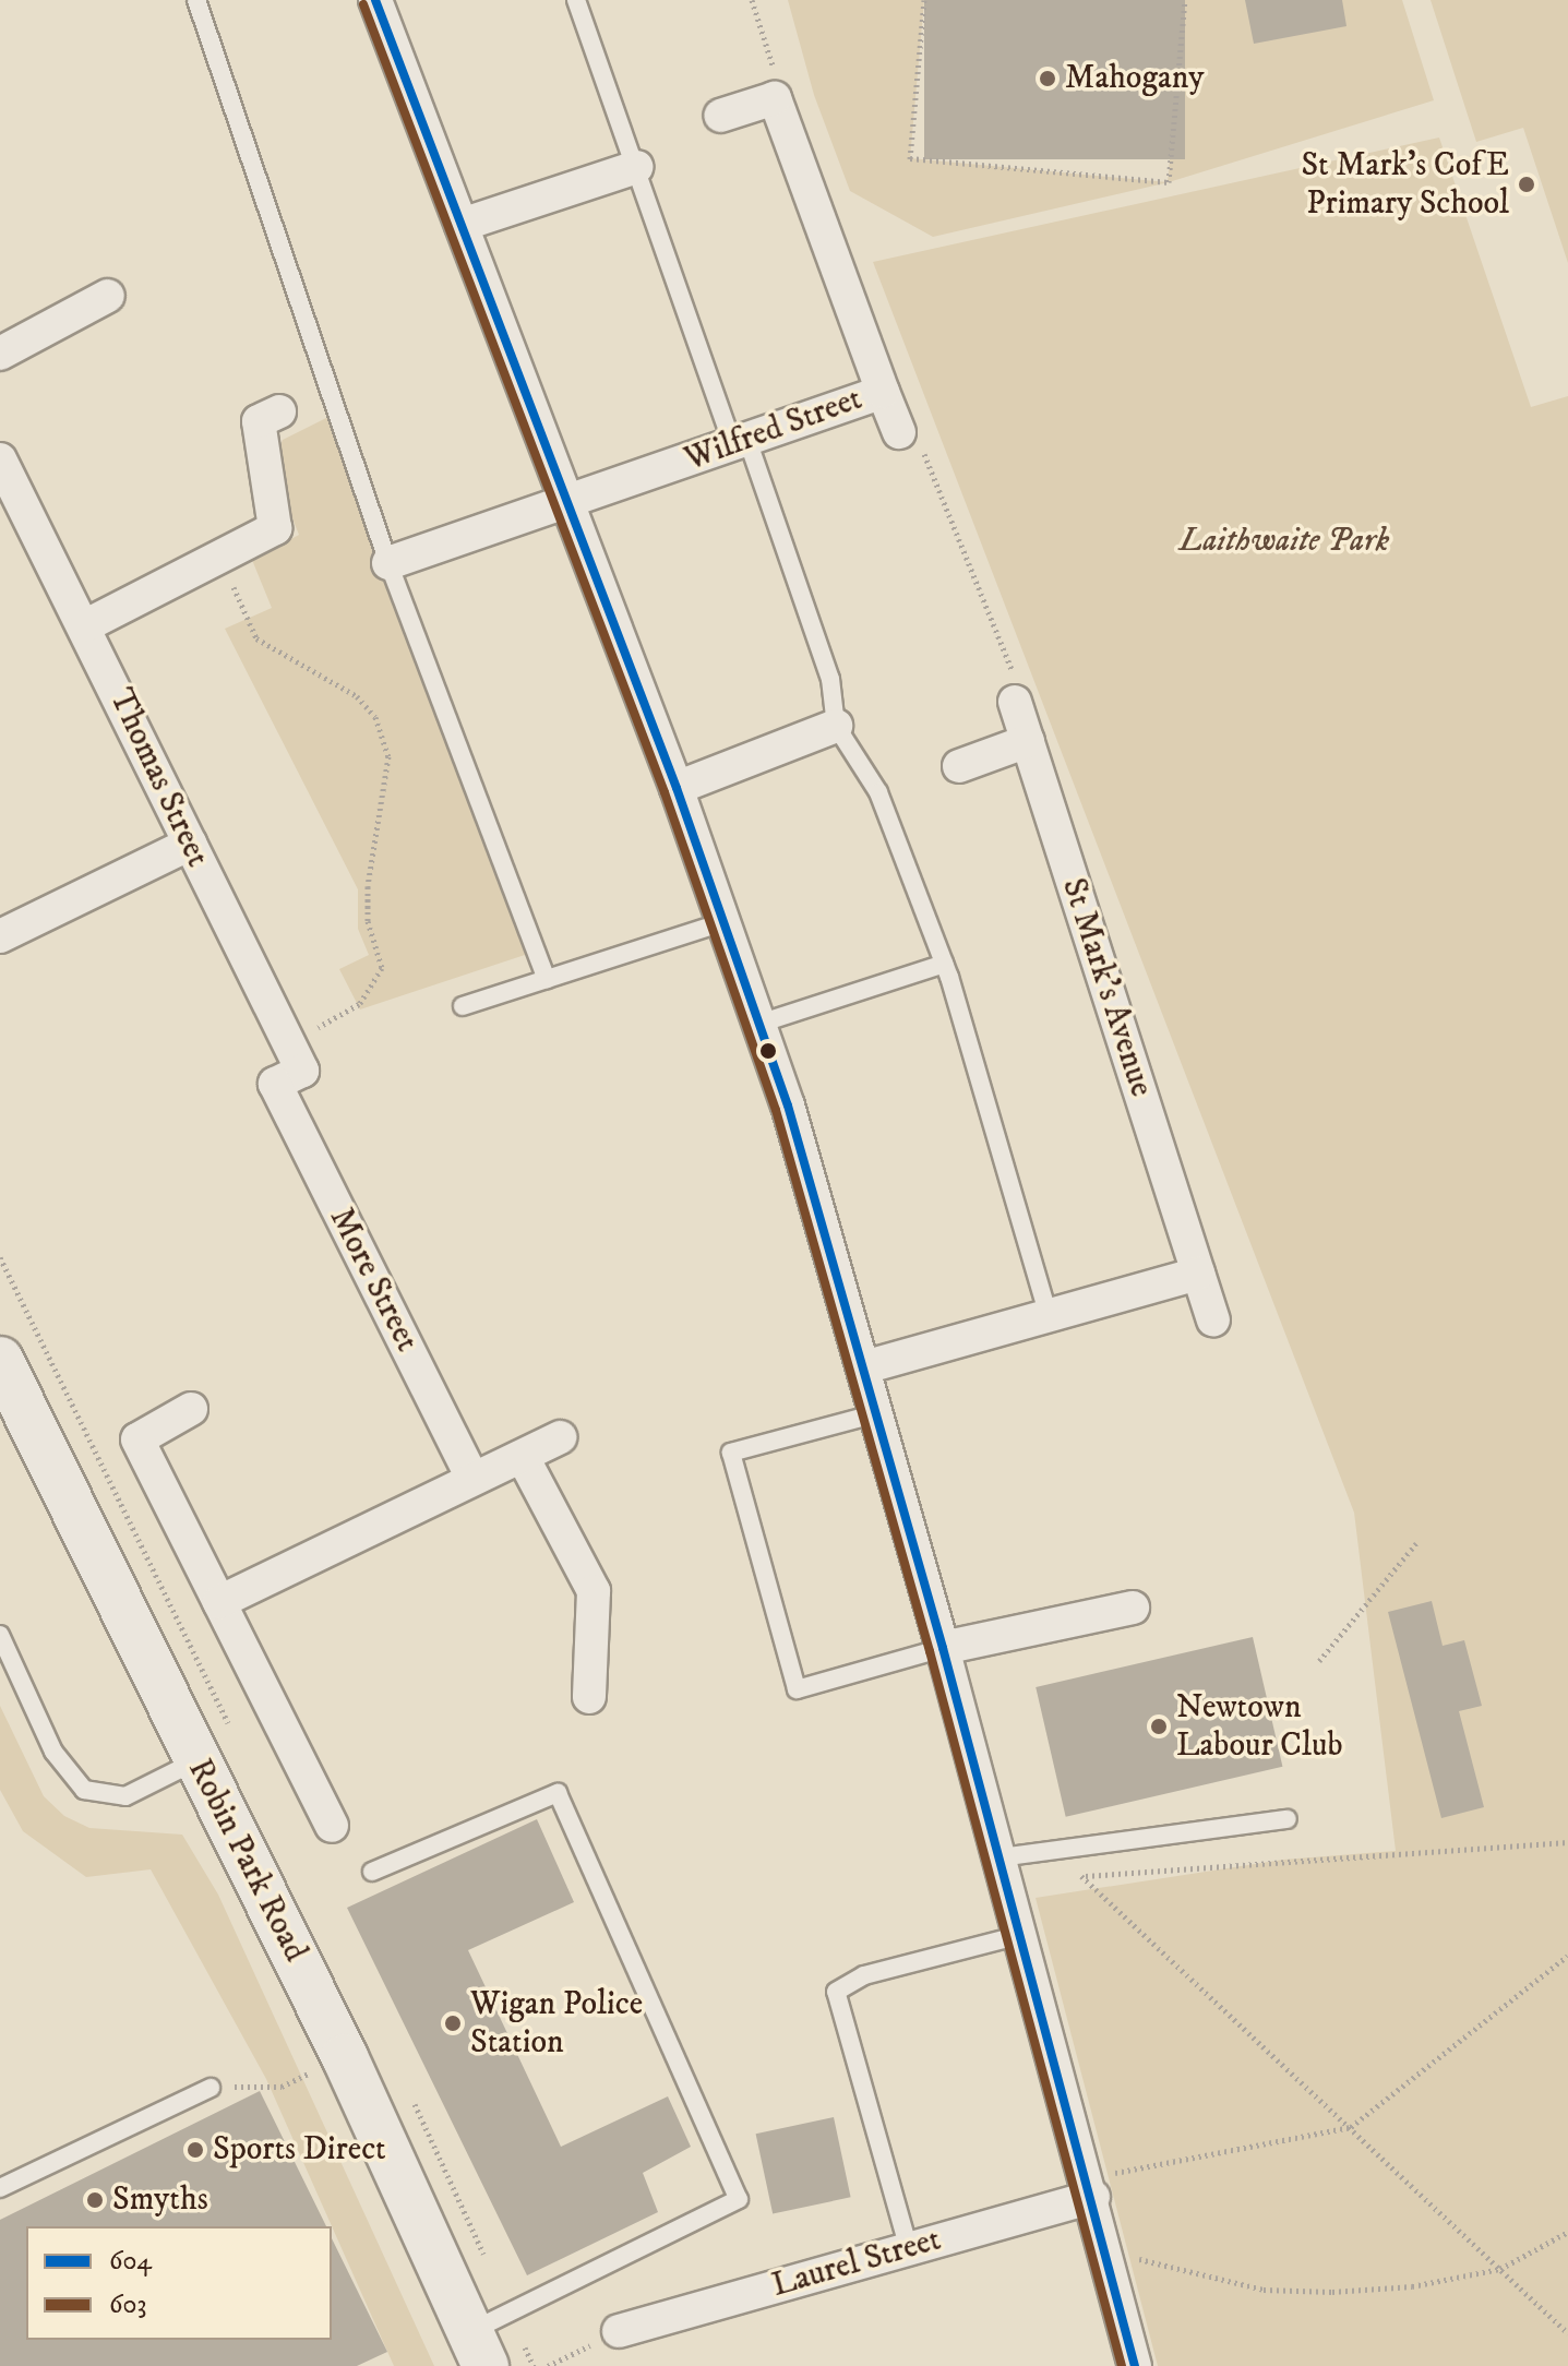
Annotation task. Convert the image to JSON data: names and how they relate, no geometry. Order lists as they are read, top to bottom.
{
  "streets": {
    "street": [
      "Wilfred Street",
      "Thomas Street",
      "St Mark's Avenue",
      "More Street",
      "Robin Park Road",
      "Laurel Street"
    ]
  },
  "crossings": [
    ["Thomas Street", "More Street"]
  ],
  "parks": ["Laithwaite Park"],
  "places": [
    "Mahogany",
    "St Mark's CofE Primary School",
    "Newtown Labour Club",
    "Wigan Police Station",
    "Sports Direct",
    "Smyths"
  ],
  "lines": ["transit line 604", "transit line 603"],
  "legend": ["604", "603"]
}
